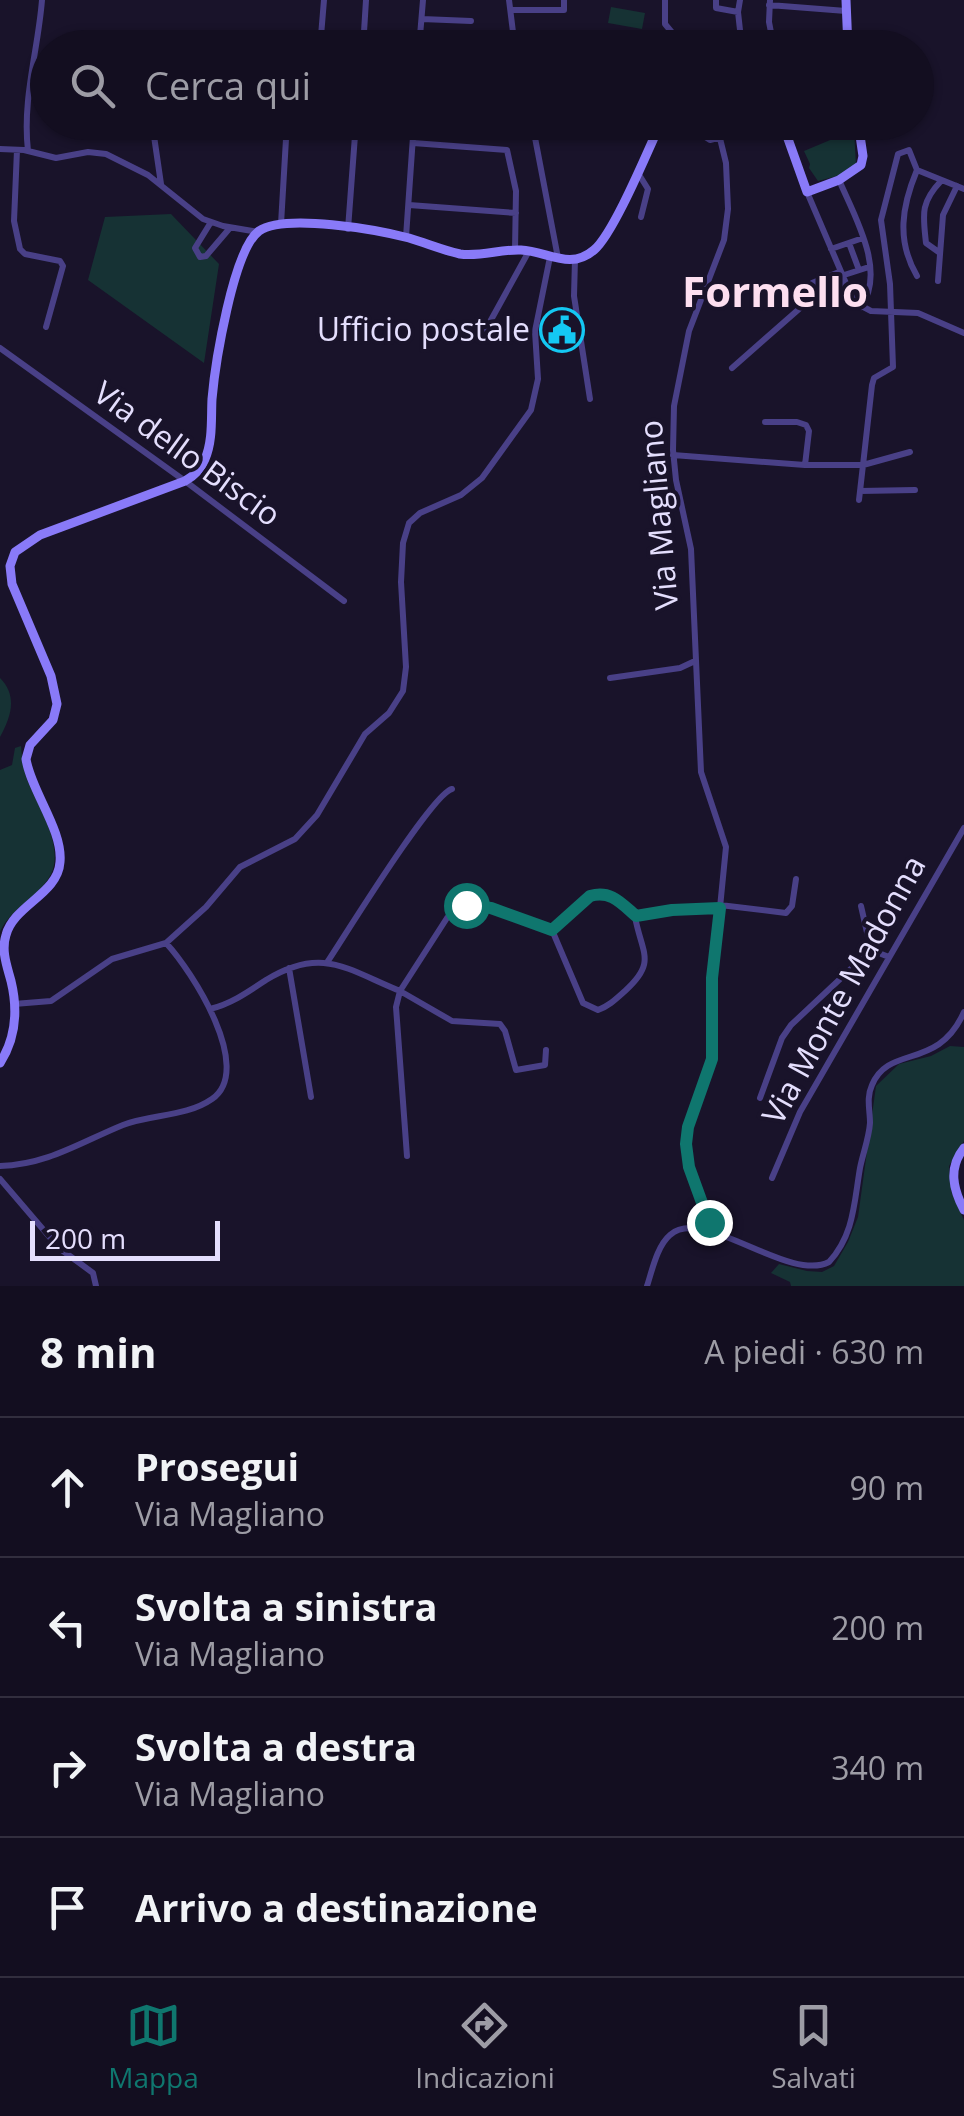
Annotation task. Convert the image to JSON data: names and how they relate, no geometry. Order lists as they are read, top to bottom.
{
  "streets": {
    "street": ["Via dello Biscio", "Via Magliano", "Via Monte Madonna"]
  },
  "districts": ["Formello"],
  "places": {
    "public building": ["Ufficio postale"]
  },
  "scale_bar": "200 m",
  "page": {
    "search": "Cerca qui",
    "scale": "200 m",
    "heading": ["8 min", "A piedi · 630 m"],
    "list": [
      ["Prosegui", "Via Magliano", "90 m"],
      ["Svolta a sinistra", "Via Magliano", "200 m"],
      ["Svolta a destra", "Via Magliano", "340 m"],
      "Arrivo a destinazione"
    ],
    "nav": ["Mappa", "Indicazioni", "Salvati"]
  }
}
